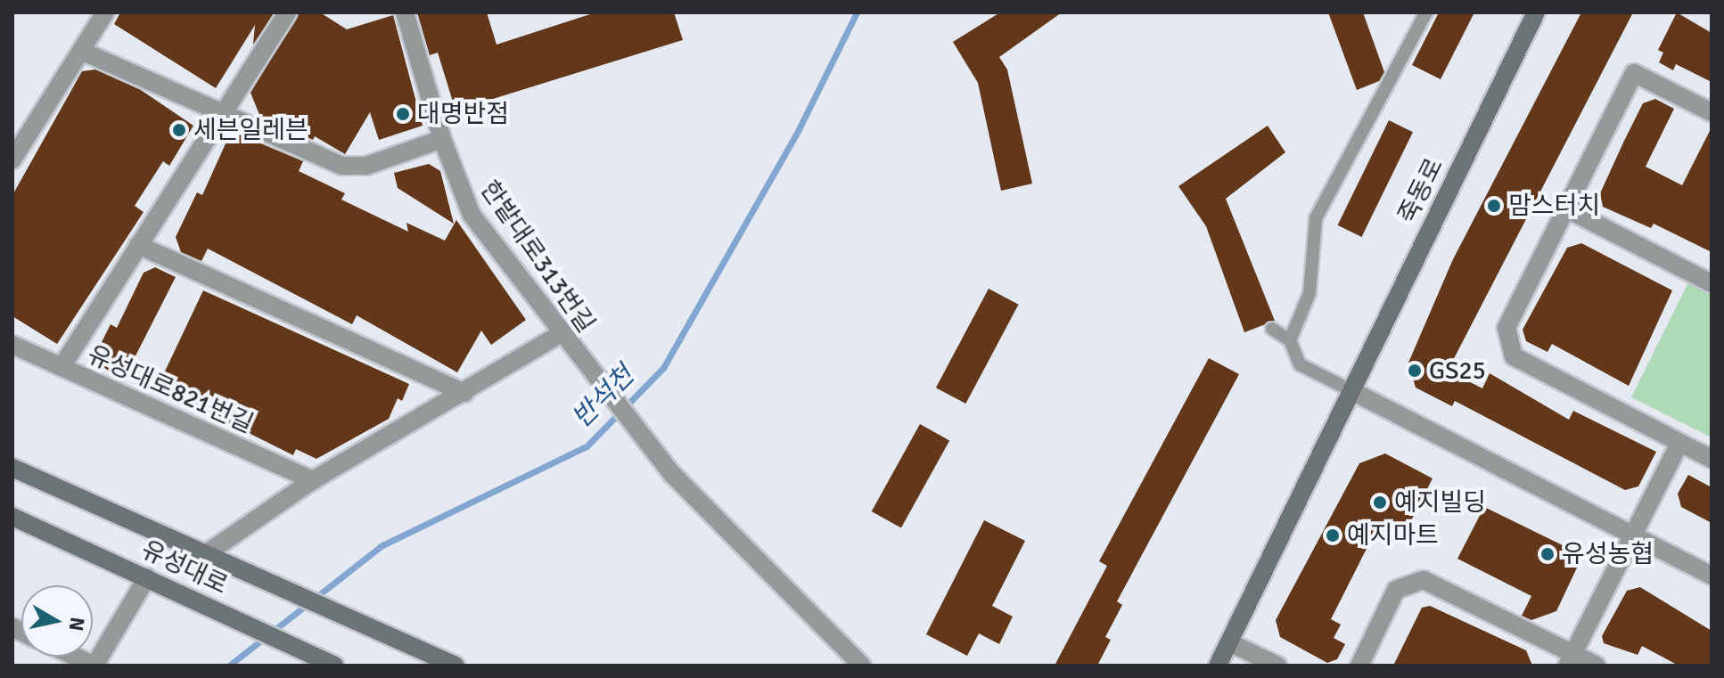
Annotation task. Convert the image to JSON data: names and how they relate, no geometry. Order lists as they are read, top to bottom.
{
  "streets": {
    "main road": ["죽동로", "유성대로"],
    "street": ["한밭대로313번길", "유성대로821번길"]
  },
  "water": ["반석천"],
  "places": [
    "대명반점",
    "세븐일레븐",
    "맘스터치",
    "GS25",
    "예지빌딩",
    "예지마트",
    "유성농협"
  ],
  "north": "right"
}
